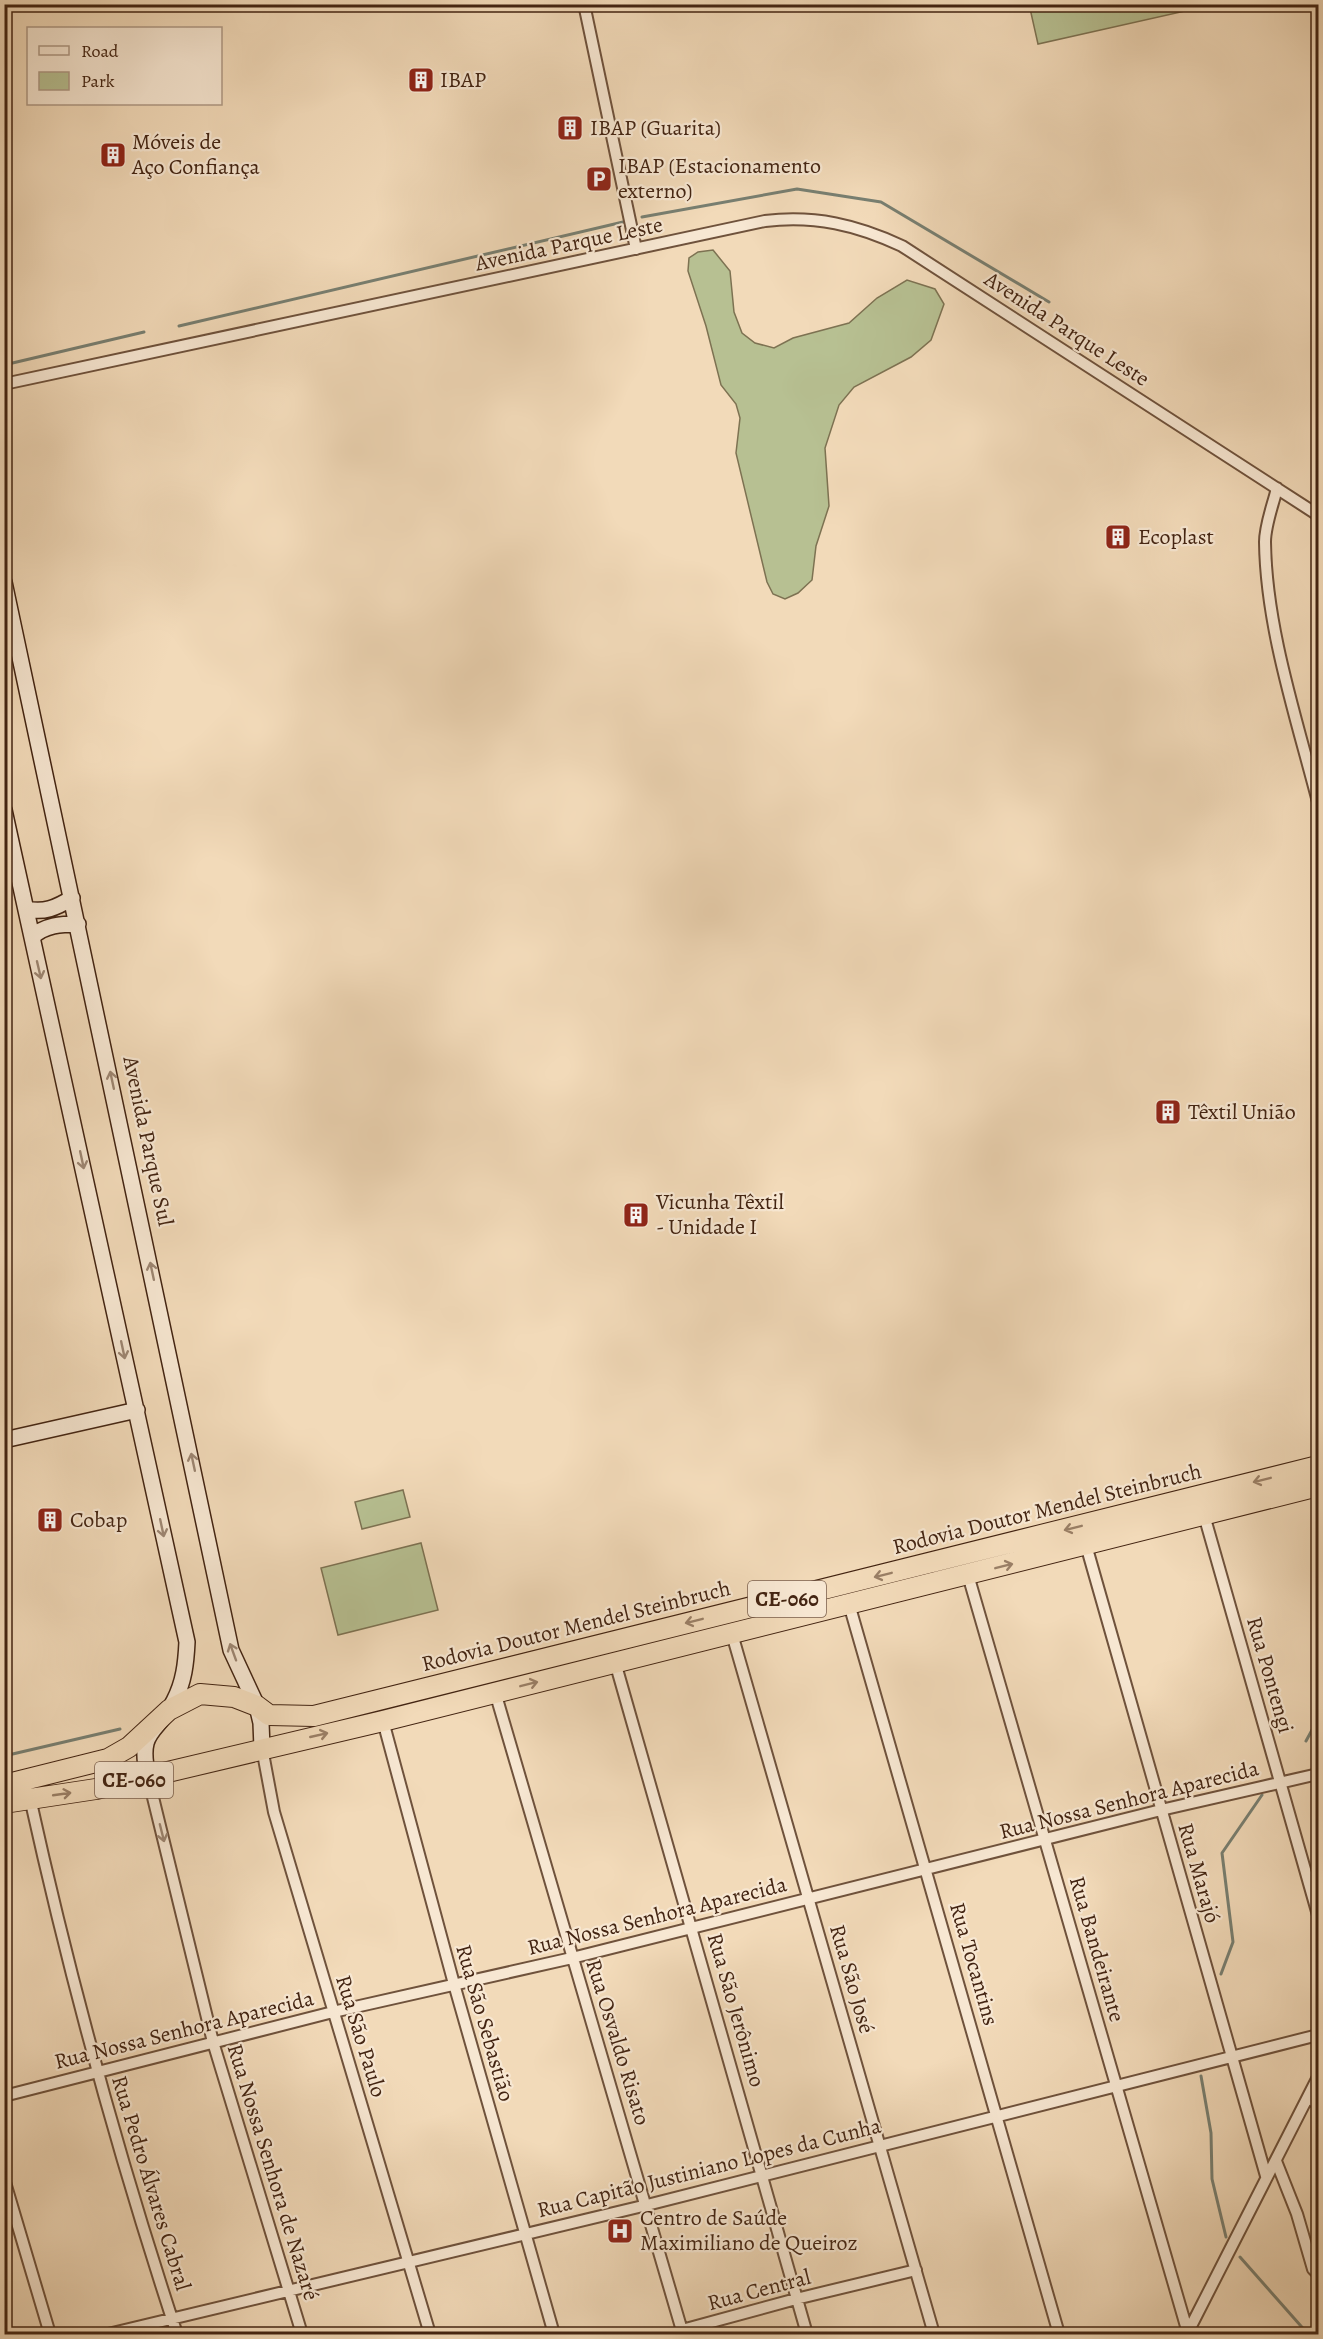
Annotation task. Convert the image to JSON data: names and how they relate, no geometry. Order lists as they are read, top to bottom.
{
  "streets": {
    "highway": ["Rodovia Doutor Mendel Steinbruch", "CE-060"],
    "street": [
      "Avenida Parque Leste",
      "Avenida Parque Sul",
      "Rua Pontengi",
      "Rua Nossa Senhora Aparecida",
      "Rua Marajó",
      "Rua Bandeirante",
      "Rua Tocantins",
      "Rua São José",
      "Rua São Jerônimo",
      "Rua São Sebastião",
      "Rua São Paulo",
      "Rua Osvaldo Risato",
      "Rua Capitão Justiniano Lopes da Cunha",
      "Rua Nossa Senhora de Nazaré",
      "Rua Pedro Álvares Cabral",
      "Rua Central"
    ]
  },
  "crossings": [
    ["Avenida Parque Sul", "Rodovia Doutor Mendel Steinbruch"],
    ["Avenida Parque Sul", "Rua São Paulo"],
    ["Rodovia Doutor Mendel Steinbruch", "Rua Pontengi"],
    ["Rodovia Doutor Mendel Steinbruch", "Rua Marajó"],
    ["Rodovia Doutor Mendel Steinbruch", "Rua Bandeirante"],
    ["Rodovia Doutor Mendel Steinbruch", "Rua Tocantins"],
    ["Rodovia Doutor Mendel Steinbruch", "Rua São José"],
    ["Rodovia Doutor Mendel Steinbruch", "Rua São Jerônimo"],
    ["Rodovia Doutor Mendel Steinbruch", "Rua São Sebastião"],
    ["Rodovia Doutor Mendel Steinbruch", "Rua São Paulo"],
    ["Rodovia Doutor Mendel Steinbruch", "Rua Osvaldo Risato"],
    ["Rodovia Doutor Mendel Steinbruch", "Rua Nossa Senhora de Nazaré"],
    ["Rodovia Doutor Mendel Steinbruch", "Rua Pedro Álvares Cabral"],
    ["Rua Pontengi", "Rua Nossa Senhora Aparecida"],
    ["Rua Nossa Senhora Aparecida", "Rua Marajó"],
    ["Rua Nossa Senhora Aparecida", "Rua Bandeirante"],
    ["Rua Nossa Senhora Aparecida", "Rua Tocantins"],
    ["Rua Nossa Senhora Aparecida", "Rua São José"],
    ["Rua Nossa Senhora Aparecida", "Rua São Jerônimo"],
    ["Rua Nossa Senhora Aparecida", "Rua São Sebastião"],
    ["Rua Nossa Senhora Aparecida", "Rua São Paulo"],
    ["Rua Nossa Senhora Aparecida", "Rua Osvaldo Risato"],
    ["Rua Nossa Senhora Aparecida", "Rua Nossa Senhora de Nazaré"],
    ["Rua Nossa Senhora Aparecida", "Rua Pedro Álvares Cabral"],
    ["Rua Marajó", "Rua Capitão Justiniano Lopes da Cunha"],
    ["Rua Bandeirante", "Rua Capitão Justiniano Lopes da Cunha"],
    ["Rua Tocantins", "Rua Capitão Justiniano Lopes da Cunha"],
    ["Rua São José", "Rua Capitão Justiniano Lopes da Cunha"],
    ["Rua São José", "Rua Central"],
    ["Rua São Jerônimo", "Rua Capitão Justiniano Lopes da Cunha"],
    ["Rua São Jerônimo", "Rua Central"],
    ["Rua São Sebastião", "Rua Capitão Justiniano Lopes da Cunha"],
    ["Rua São Paulo", "Rua Capitão Justiniano Lopes da Cunha"],
    ["Rua Osvaldo Risato", "Rua Capitão Justiniano Lopes da Cunha"],
    ["Rua Osvaldo Risato", "Rua Central"],
    ["Rua Capitão Justiniano Lopes da Cunha", "Rua Nossa Senhora de Nazaré"],
    ["Rua Capitão Justiniano Lopes da Cunha", "Rua Pedro Álvares Cabral"]
  ],
  "one_way": ["Rua Nossa Senhora de Nazaré"],
  "places": {
    "building": [
      "IBAP",
      "IBAP (Guarita)",
      "Móveis de Aço Confiança",
      "Ecoplast",
      "Têxtil União",
      "Vicunha Têxtil - Unidade I",
      "Cobap"
    ],
    "parking": ["IBAP (Estacionamento externo)"],
    "hospital": ["Centro de Saúde Maximiliano de Queiroz"]
  },
  "legend": ["Road", "Park"]
}
